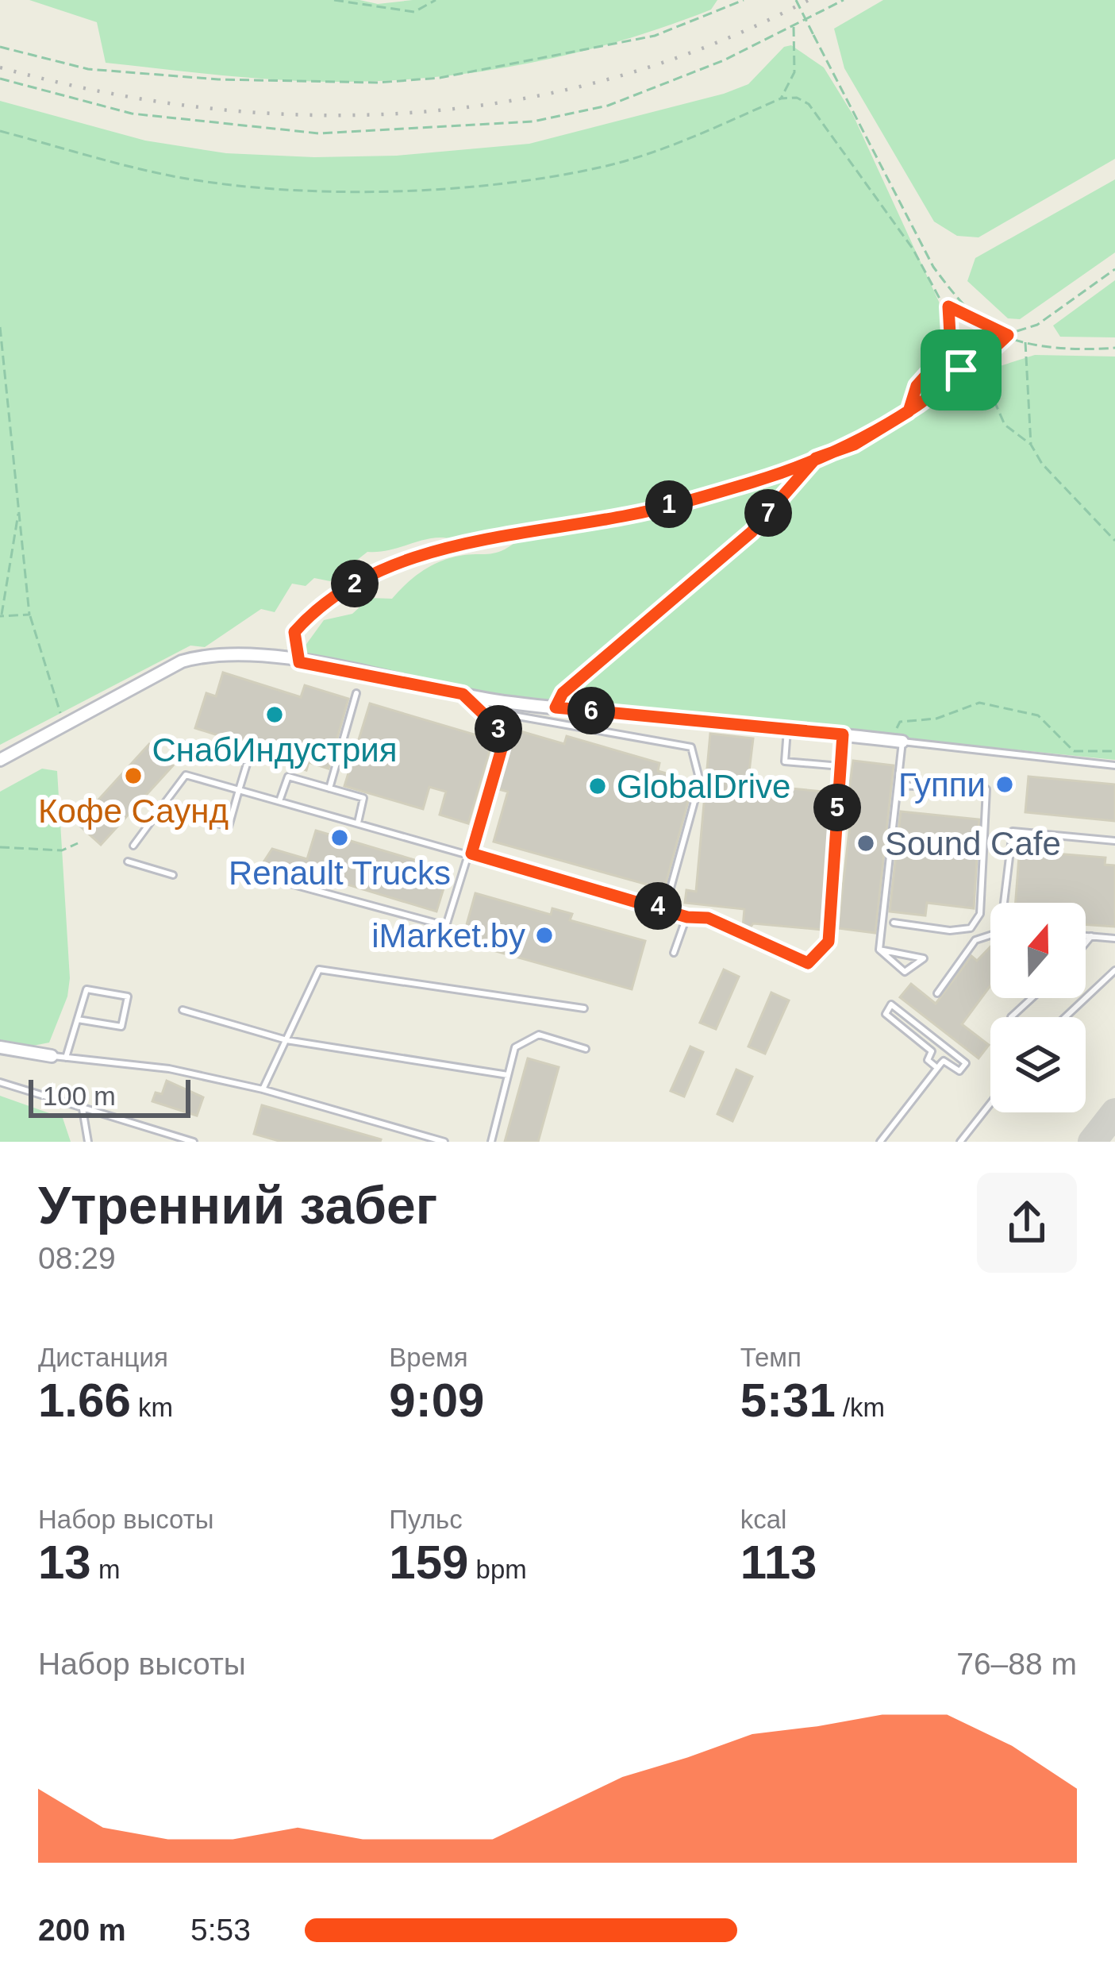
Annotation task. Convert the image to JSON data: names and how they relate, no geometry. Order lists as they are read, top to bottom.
{
  "places": [
    "СнабИндустрия",
    "Кофе Саунд",
    "Гуппи",
    "GlobalDrive",
    "Renault Trucks",
    "Sound Cafe",
    "iMarket.by"
  ],
  "scale_bar": "100 m",
  "north": "top",
  "page": {
    "pins": [
      "1",
      "7",
      "2",
      "6",
      "3",
      "5",
      "4"
    ],
    "scale": "100 m",
    "heading": ["Утренний забег", "08:29"],
    "stats": [
      ["Дистанция", "1.66 km"],
      ["Время", "9:09"],
      ["Темп", "5:31 /km"],
      ["Набор высоты", "13 m"],
      ["Пульс", "159 bpm"],
      ["kcal", "113"]
    ],
    "chart": ["Набор высоты", "76–88 m"],
    "list": [
      {
        "name": "200 m",
        "note": "5:53"
      }
    ]
  }
}
